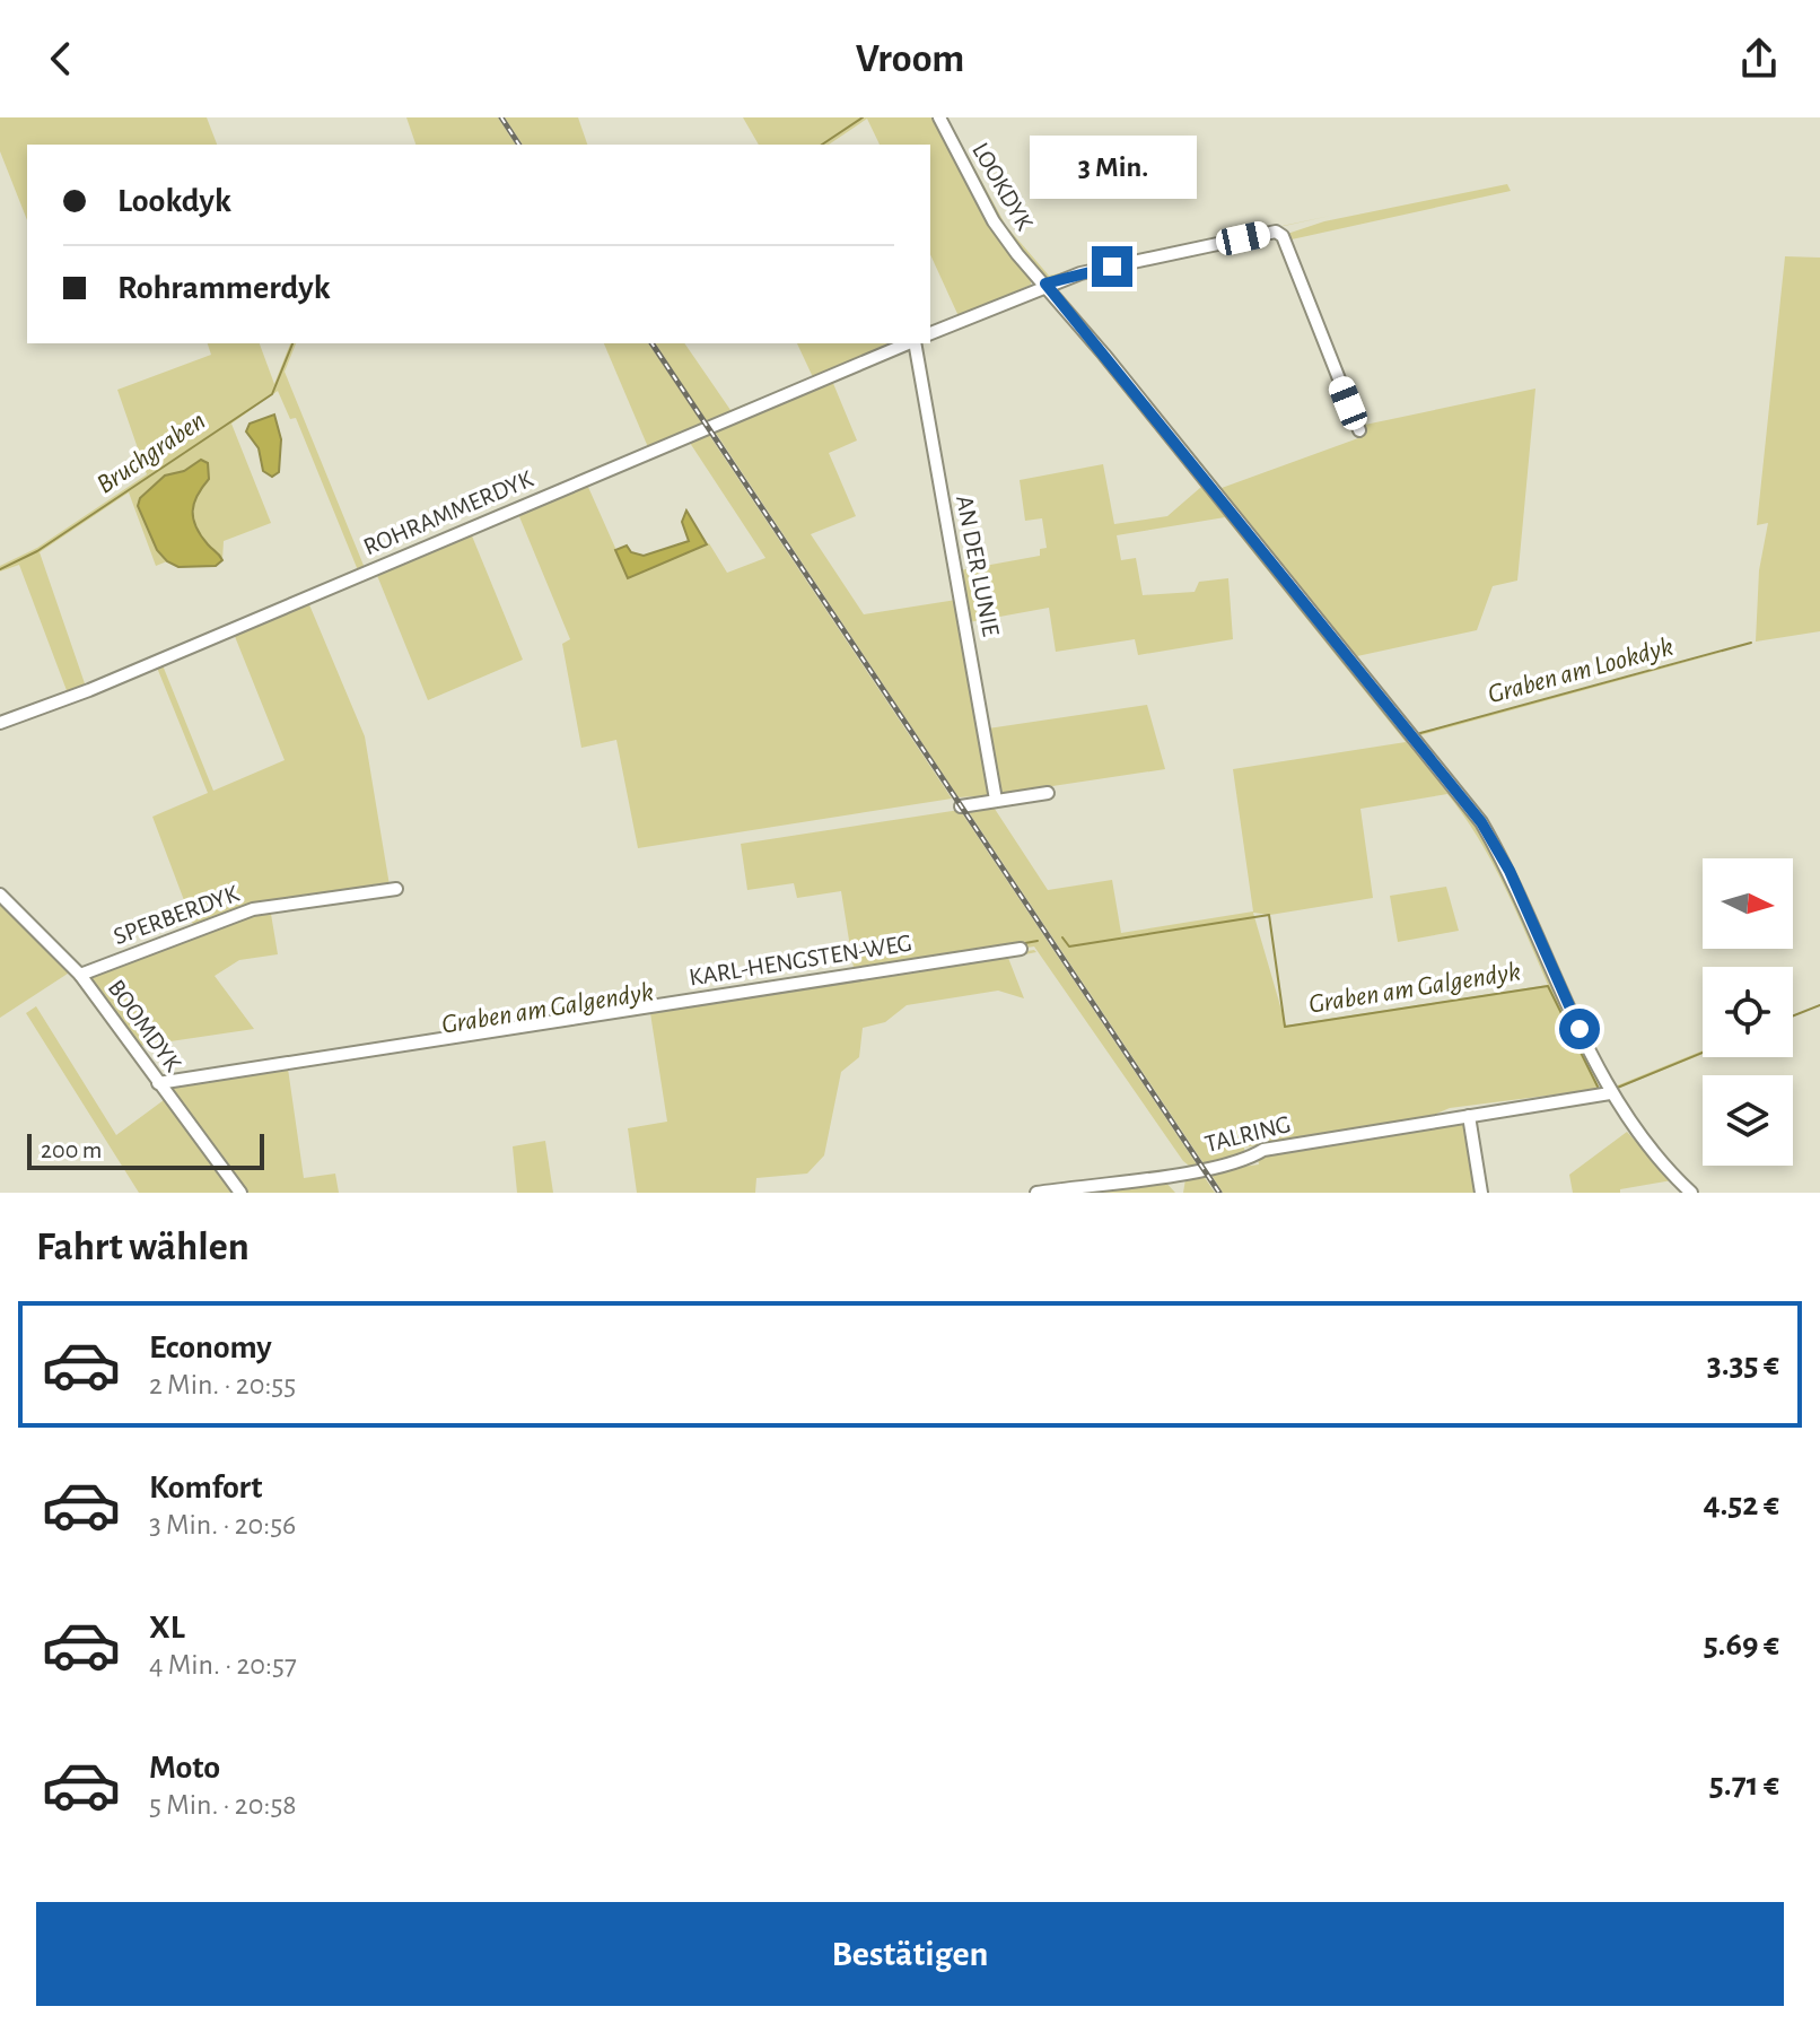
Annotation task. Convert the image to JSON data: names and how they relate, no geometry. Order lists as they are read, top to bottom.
{
  "streets": {
    "street": [
      "LOOKDYK",
      "ROHRAMMERDYK",
      "AN DER LUNIE",
      "SPERBERDYK",
      "KARL-HENGSTEN-WEG",
      "BOOMDYK",
      "TALRING"
    ]
  },
  "crossings": [
    ["LOOKDYK", "TALRING"],
    ["SPERBERDYK", "BOOMDYK"],
    ["KARL-HENGSTEN-WEG", "BOOMDYK"]
  ],
  "water": ["Bruchgraben", "Graben am Lookdyk", "Graben am Galgendyk"],
  "scale_bar": "200 m",
  "north": "right",
  "page": {
    "header": "Vroom",
    "bubble": "3 Min.",
    "banner": ["Lookdyk", "Rohrammerdyk"],
    "scale": "200 m",
    "heading": "Fahrt wählen",
    "list": [
      {
        "name": "Economy",
        "note": "2 Min. · 20:55",
        "value": "3.35 €"
      },
      {
        "name": "Komfort",
        "note": "3 Min. · 20:56",
        "value": "4.52 €"
      },
      {
        "name": "XL",
        "note": "4 Min. · 20:57",
        "value": "5.69 €"
      },
      {
        "name": "Moto",
        "note": "5 Min. · 20:58",
        "value": "5.71 €"
      }
    ],
    "buttons": "Bestätigen"
  }
}
